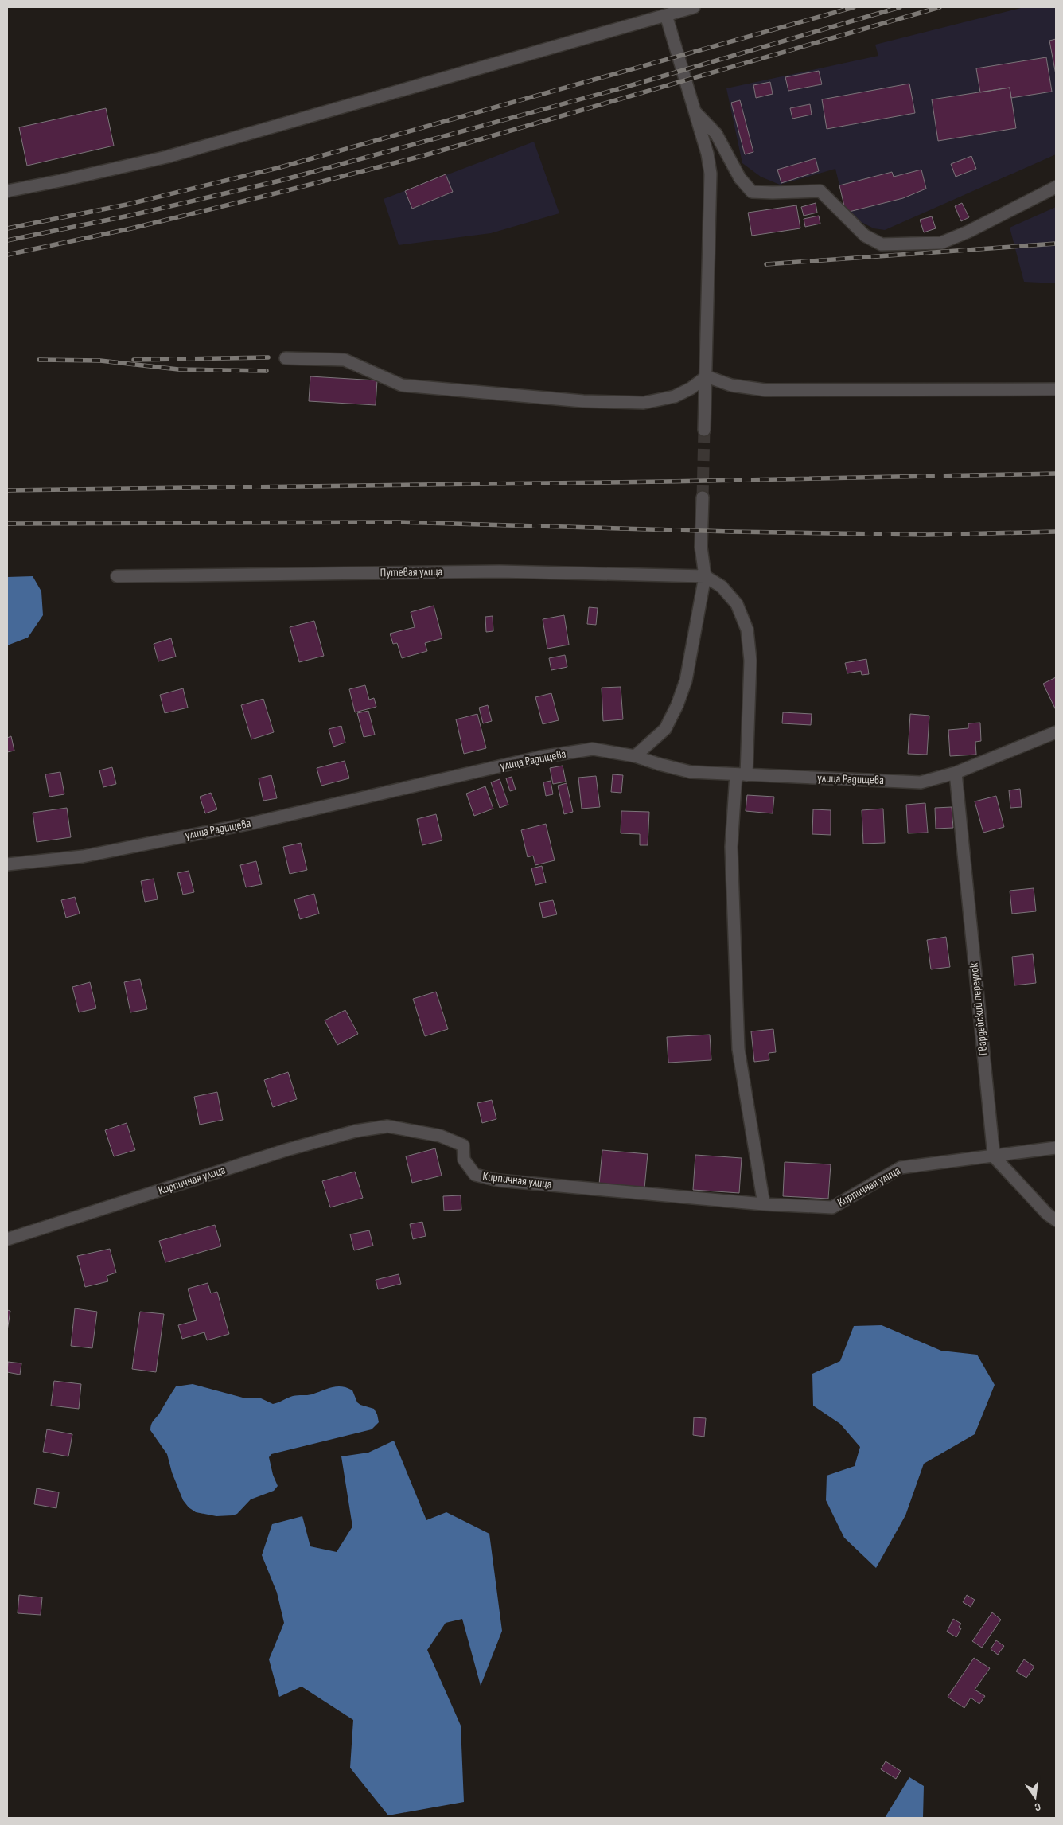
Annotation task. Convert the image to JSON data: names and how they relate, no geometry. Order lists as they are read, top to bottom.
{
  "streets": {
    "street": [
      "Путевая улица",
      "улица Радищева",
      "Гвардейский переулок",
      "Кирпичная улица"
    ]
  },
  "crossings": [
    ["улица Радищева", "Гвардейский переулок"],
    ["Гвардейский переулок", "Кирпичная улица"]
  ],
  "north": "bottom"
}
